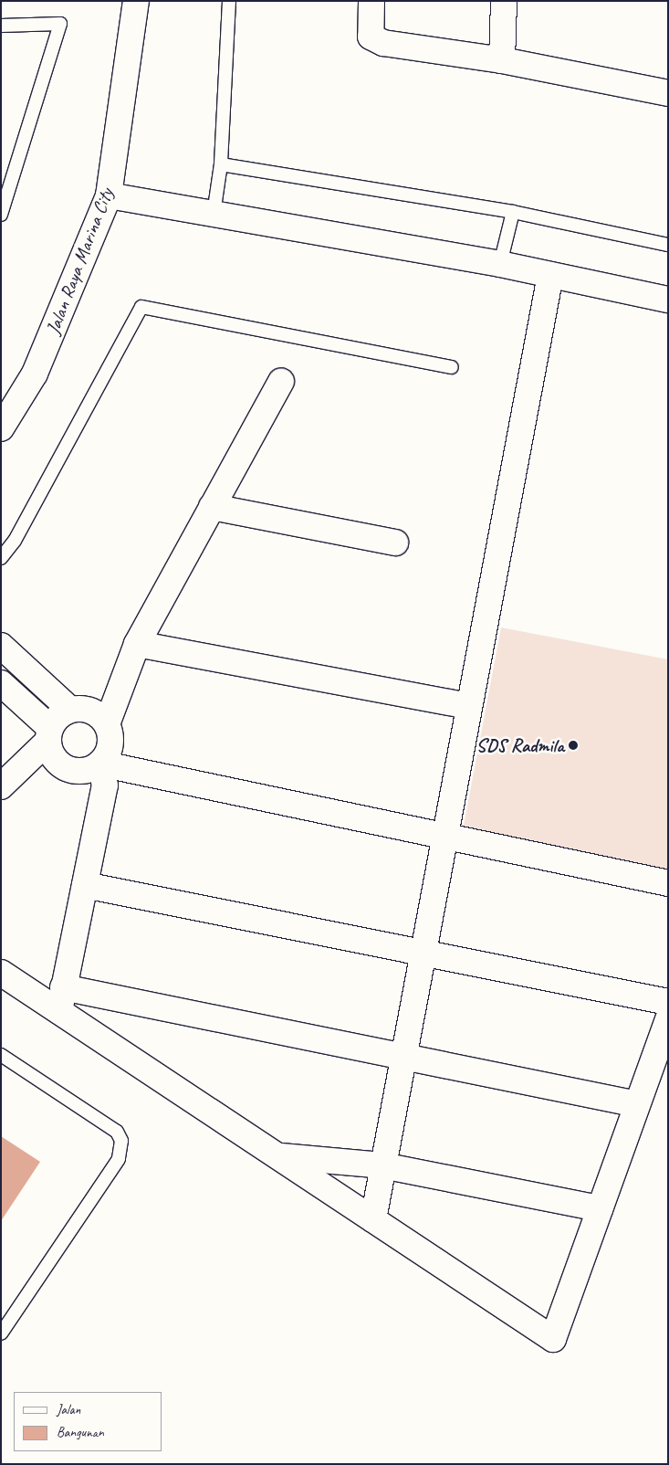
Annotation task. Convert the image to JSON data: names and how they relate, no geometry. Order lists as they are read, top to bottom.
{
  "streets": {
    "street": ["Jalan Raya Marina City"]
  },
  "places": ["SDS Radmila"],
  "legend": ["Jalan", "Bangunan"]
}
